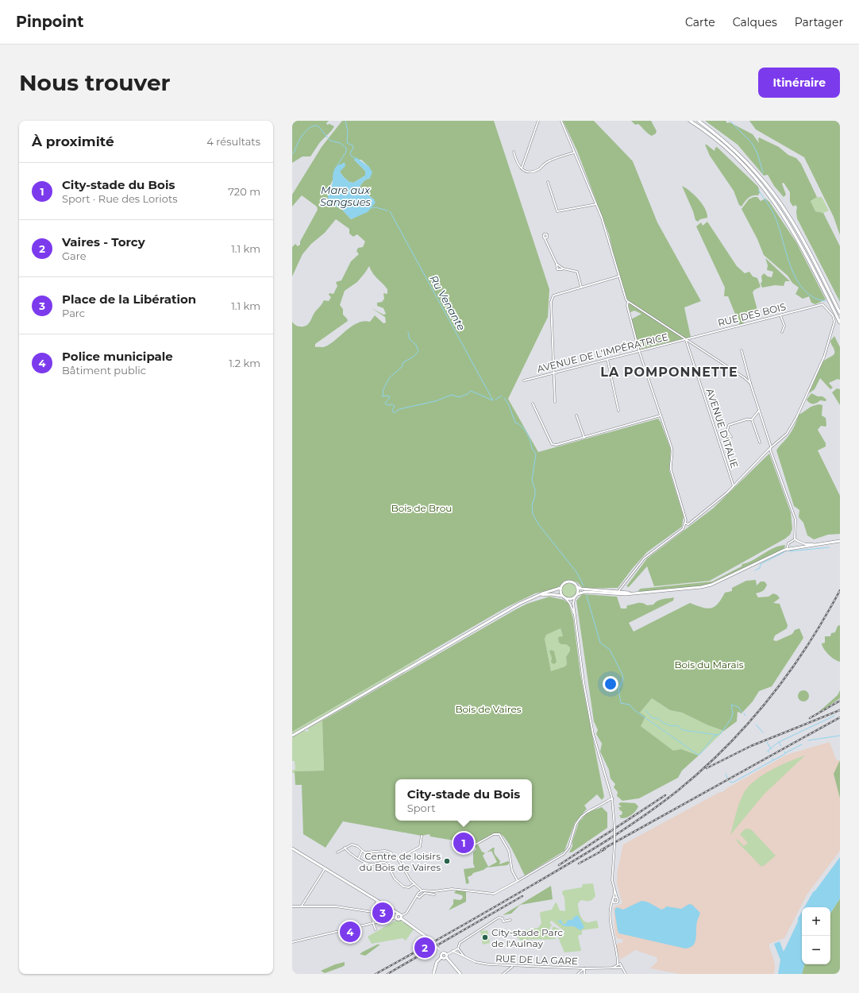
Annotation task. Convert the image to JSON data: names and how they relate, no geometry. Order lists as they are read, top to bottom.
{
  "streets": {
    "street": [
      "RUE DES BOIS",
      "AVENUE DE L'IMPÉRATRICE",
      "AVENUE D'ITALIE",
      "RUE DE LA GARE"
    ]
  },
  "crossings": [
    ["RUE DES BOIS", "AVENUE DE L'IMPÉRATRICE"],
    ["RUE DES BOIS", "AVENUE D'ITALIE"],
    ["AVENUE DE L'IMPÉRATRICE", "AVENUE D'ITALIE"]
  ],
  "districts": ["LA POMPONNETTE"],
  "water": ["Mare aux Sangsues", "Ru Venante"],
  "parks": ["Bois de Brou", "Bois du Marais", "Bois de Vaires"],
  "places": ["Centre de loisirs du Bois de Vaires", "City-stade Parc de l'Aulnay"],
  "page": {
    "header": "Pinpoint",
    "nav": ["Carte", "Calques", "Partager"],
    "buttons": "Itinéraire",
    "title": "Nous trouver",
    "heading": ["À proximité", "4 résultats"],
    "list": [
      {
        "mark": "1",
        "name": "City-stade du Bois",
        "note": "Sport · Rue des Loriots",
        "value": "720 m"
      },
      {
        "mark": "2",
        "name": "Vaires - Torcy",
        "note": "Gare",
        "value": "1.1 km"
      },
      {
        "mark": "3",
        "name": "Place de la Libération",
        "note": "Parc",
        "value": "1.1 km"
      },
      {
        "mark": "4",
        "name": "Police municipale",
        "note": "Bâtiment public",
        "value": "1.2 km"
      }
    ],
    "popup": ["City-stade du Bois", "Sport"],
    "pins": [
      "1",
      "3",
      "4",
      "2"
    ],
    "map_buttons": ["+", "−"]
  }
}
